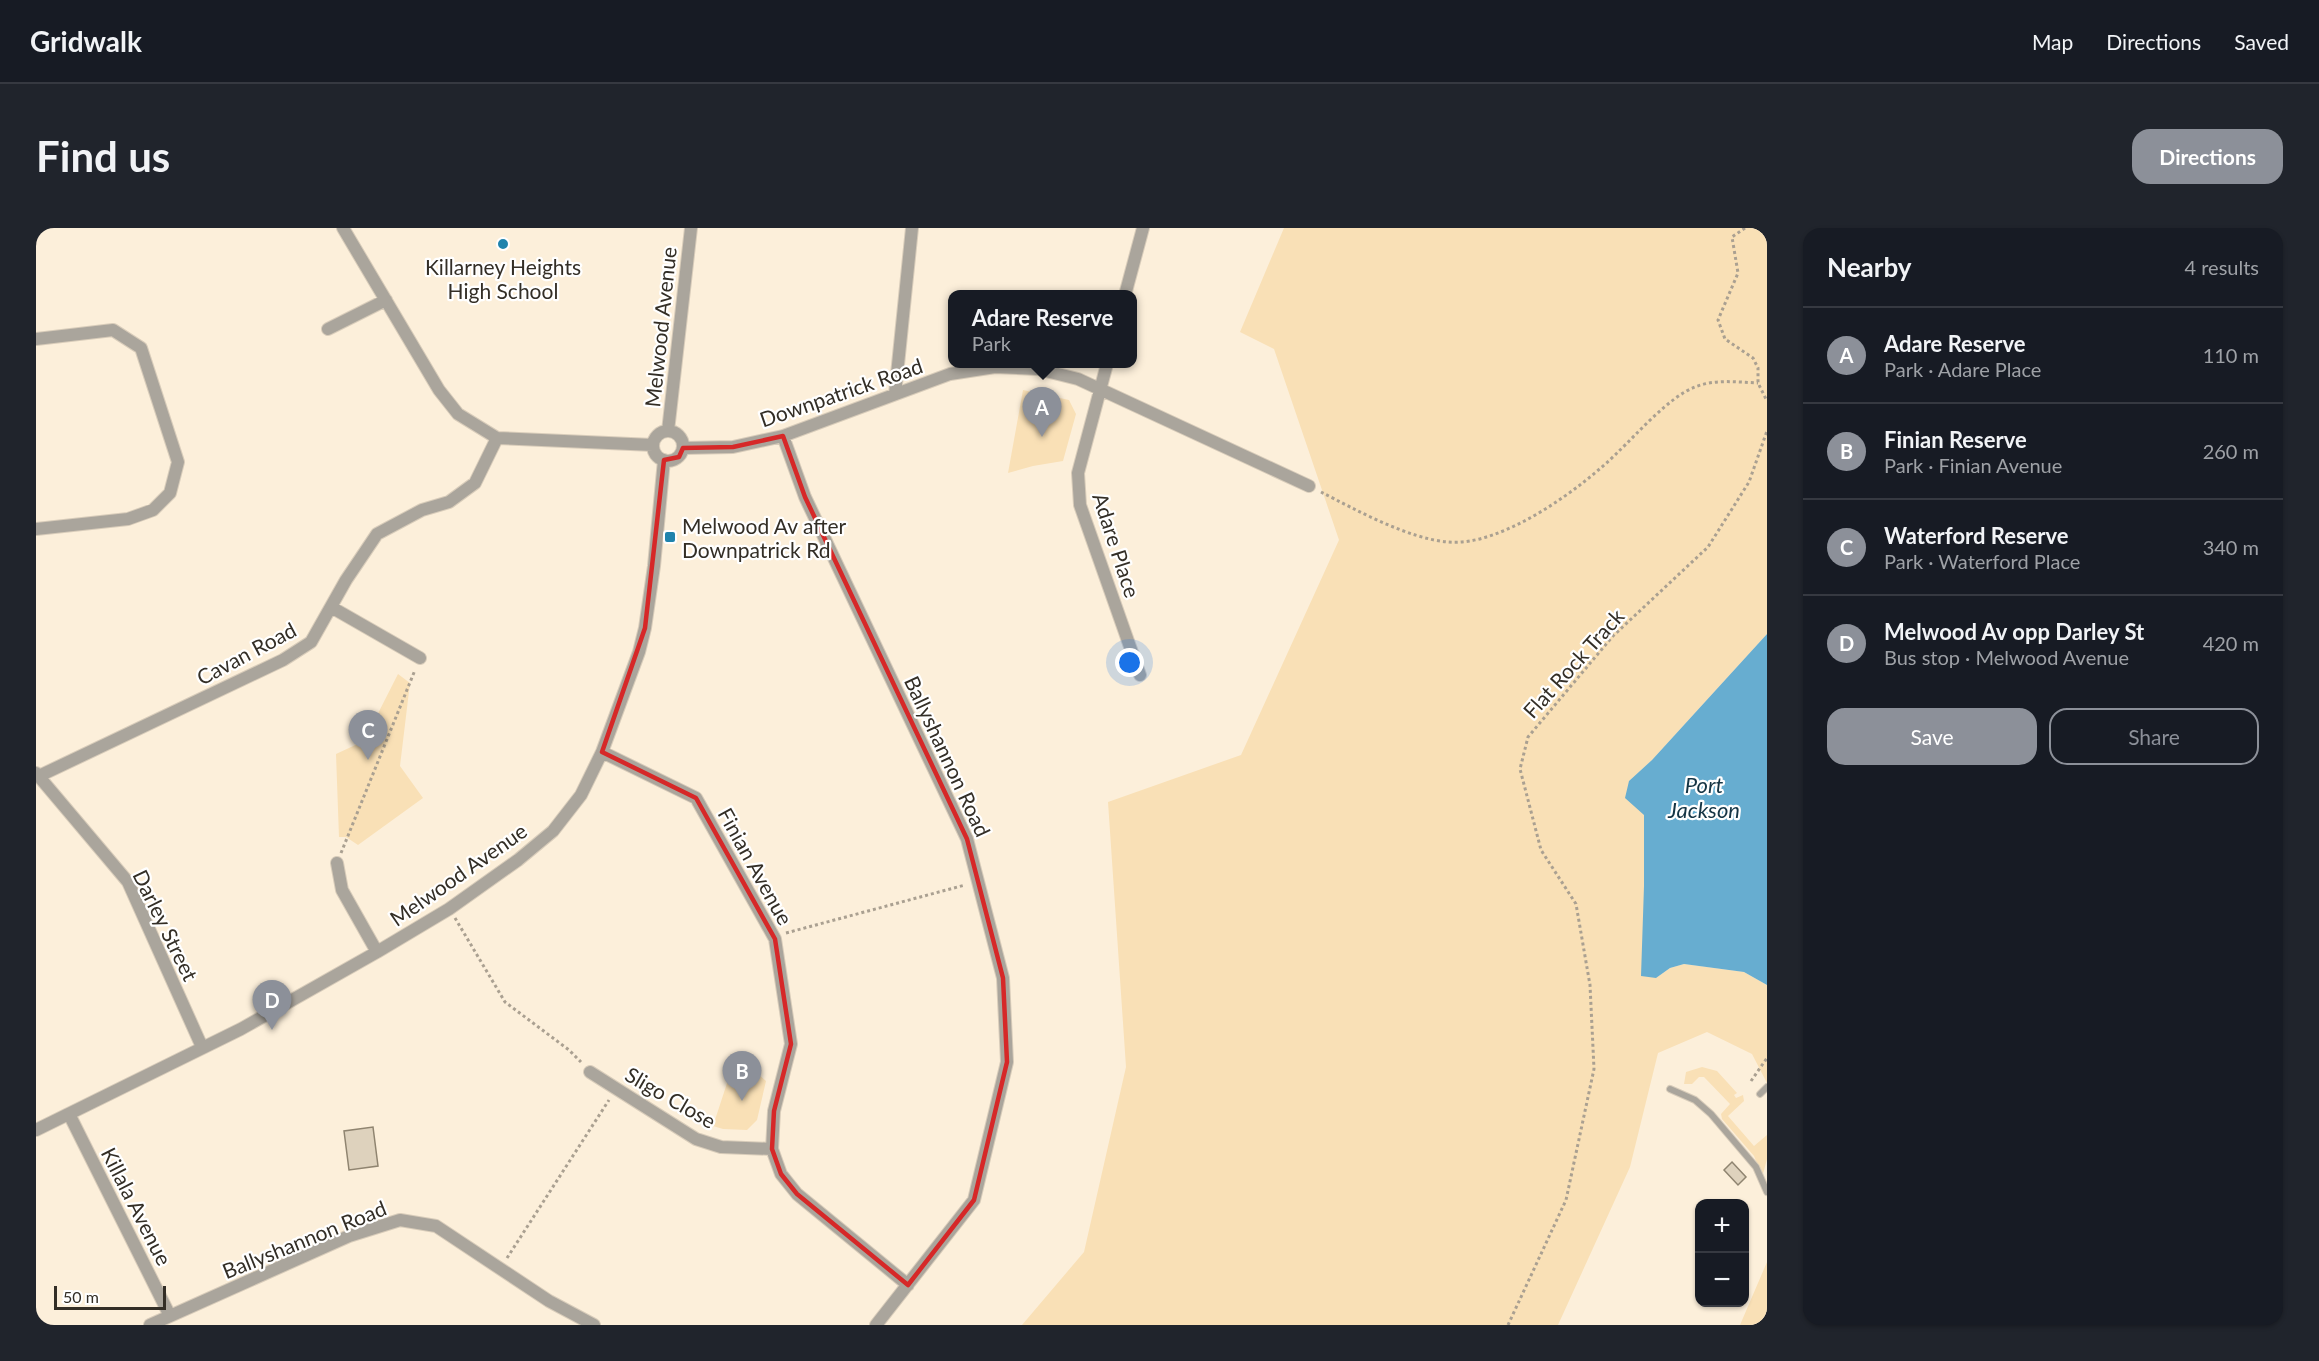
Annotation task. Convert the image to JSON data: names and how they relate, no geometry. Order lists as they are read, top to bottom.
{
  "streets": {
    "street": [
      "Melwood Avenue",
      "Downpatrick Road",
      "Adare Place",
      "Cavan Road",
      "Ballyshannon Road",
      "Finian Avenue",
      "Darley Street",
      "Sligo Close",
      "Killala Avenue"
    ],
    "path": ["Flat Rock Track"]
  },
  "crossings": [
    ["Melwood Avenue", "Downpatrick Road"],
    ["Melwood Avenue", "Finian Avenue"],
    ["Melwood Avenue", "Darley Street"],
    ["Melwood Avenue", "Killala Avenue"],
    ["Downpatrick Road", "Adare Place"],
    ["Downpatrick Road", "Ballyshannon Road"],
    ["Cavan Road", "Darley Street"],
    ["Ballyshannon Road", "Finian Avenue"],
    ["Ballyshannon Road", "Killala Avenue"],
    ["Finian Avenue", "Sligo Close"]
  ],
  "water": ["Port Jackson"],
  "places": {
    "other": ["Killarney Heights High School"],
    "transit": ["Melwood Av after Downpatrick Rd"]
  },
  "scale_bar": "50 m",
  "page": {
    "header": "Gridwalk",
    "nav": ["Map", "Directions", "Saved"],
    "buttons": [
      "Directions",
      ["Save", "Share"]
    ],
    "title": "Find us",
    "heading": ["Nearby", "4 results"],
    "popup": ["Adare Reserve", "Park"],
    "list": [
      {
        "mark": "A",
        "name": "Adare Reserve",
        "note": "Park · Adare Place",
        "value": "110 m"
      },
      {
        "mark": "B",
        "name": "Finian Reserve",
        "note": "Park · Finian Avenue",
        "value": "260 m"
      },
      {
        "mark": "C",
        "name": "Waterford Reserve",
        "note": "Park · Waterford Place",
        "value": "340 m"
      },
      {
        "mark": "D",
        "name": "Melwood Av opp Darley St",
        "note": "Bus stop · Melwood Avenue",
        "value": "420 m"
      }
    ],
    "pins": [
      "A",
      "C",
      "D",
      "B"
    ],
    "map_buttons": ["+", "−"],
    "scale": "50 m"
  }
}
